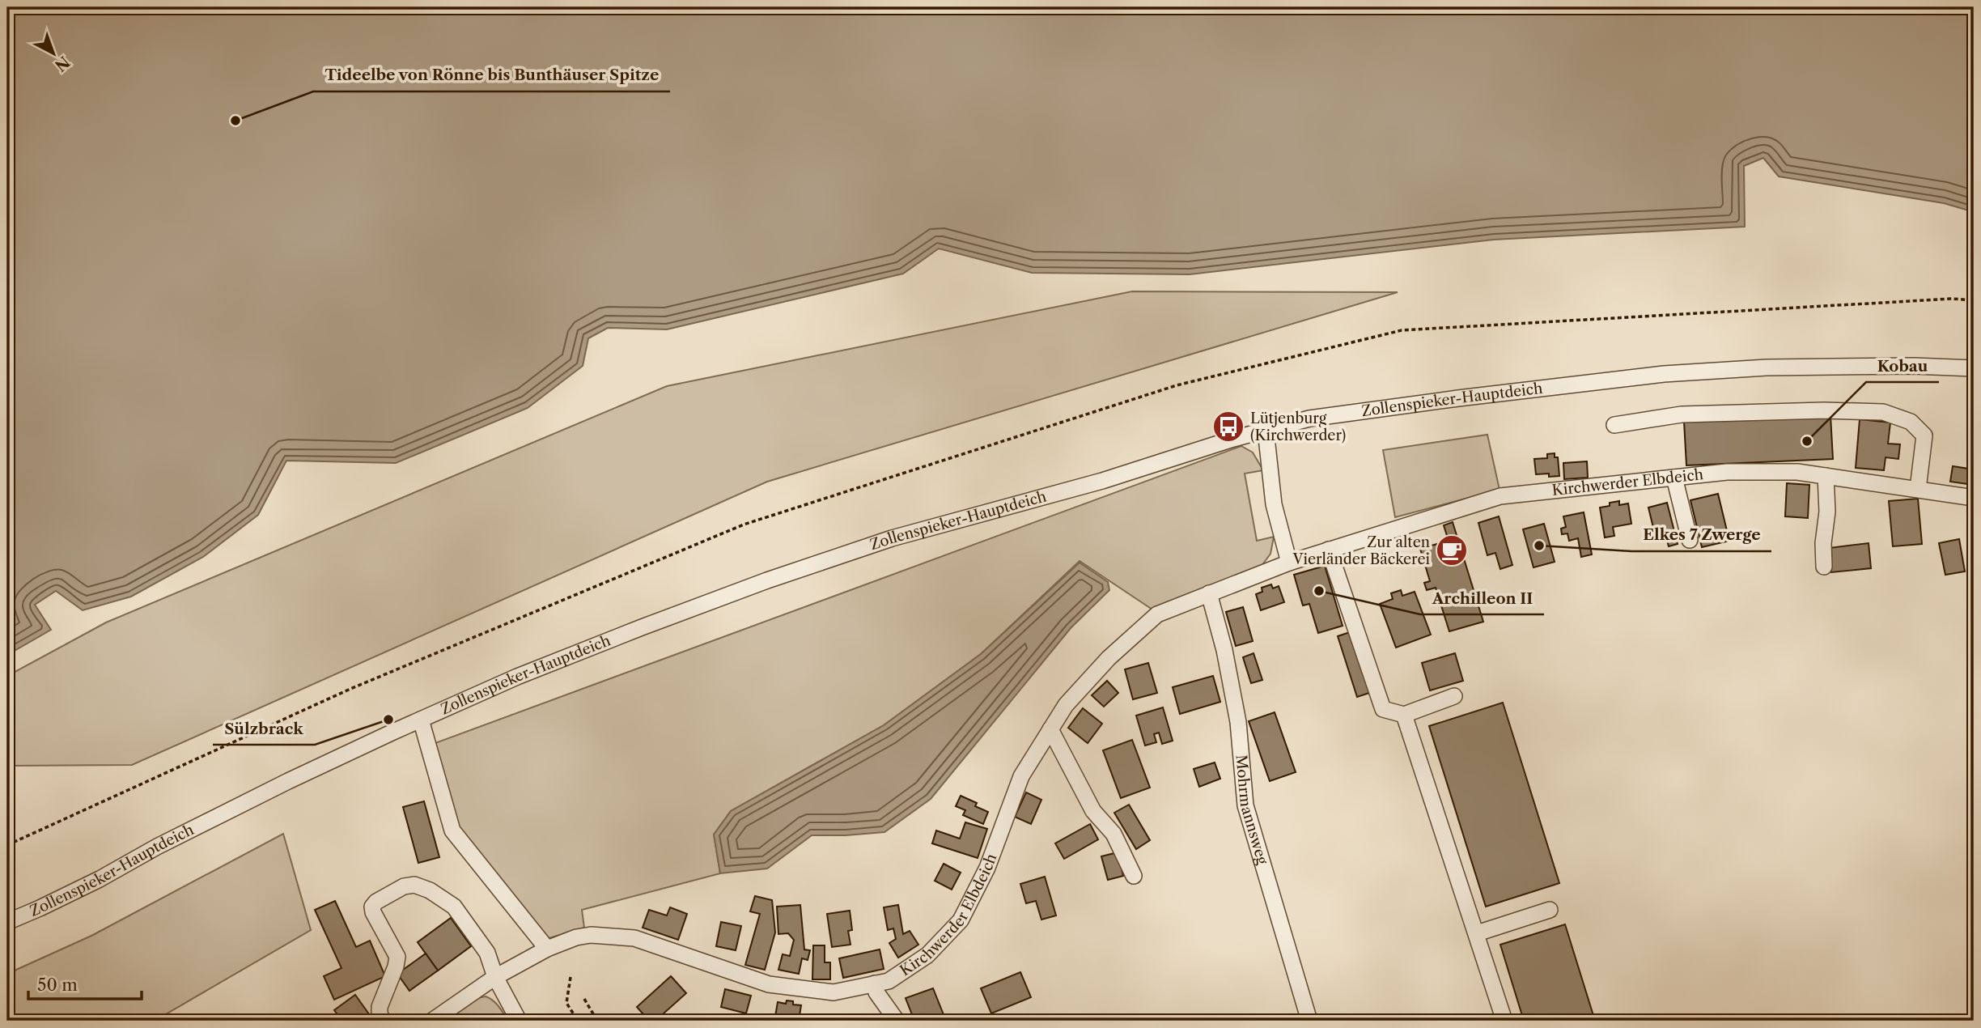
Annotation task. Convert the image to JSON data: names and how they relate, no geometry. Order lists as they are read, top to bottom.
{
  "streets": {
    "street": ["Zollenspieker-Hauptdeich", "Kirchwerder Elbdeich", "Mohrmannsweg"]
  },
  "crossings": [
    ["Kirchwerder Elbdeich", "Mohrmannsweg"]
  ],
  "places": {
    "other": [
      "Tideelbe von Rönne bis Bunthäuser Spitze",
      "Kobau",
      "Elkes 7 Zwerge",
      "Archilleon II",
      "Sülzbrack"
    ],
    "bus stop": ["Lütjenburg (Kirchwerder)"],
    "cafe": ["Zur alten Vierländer Bäckerei"]
  },
  "scale_bar": "50 m",
  "north": "bottom right"
}
